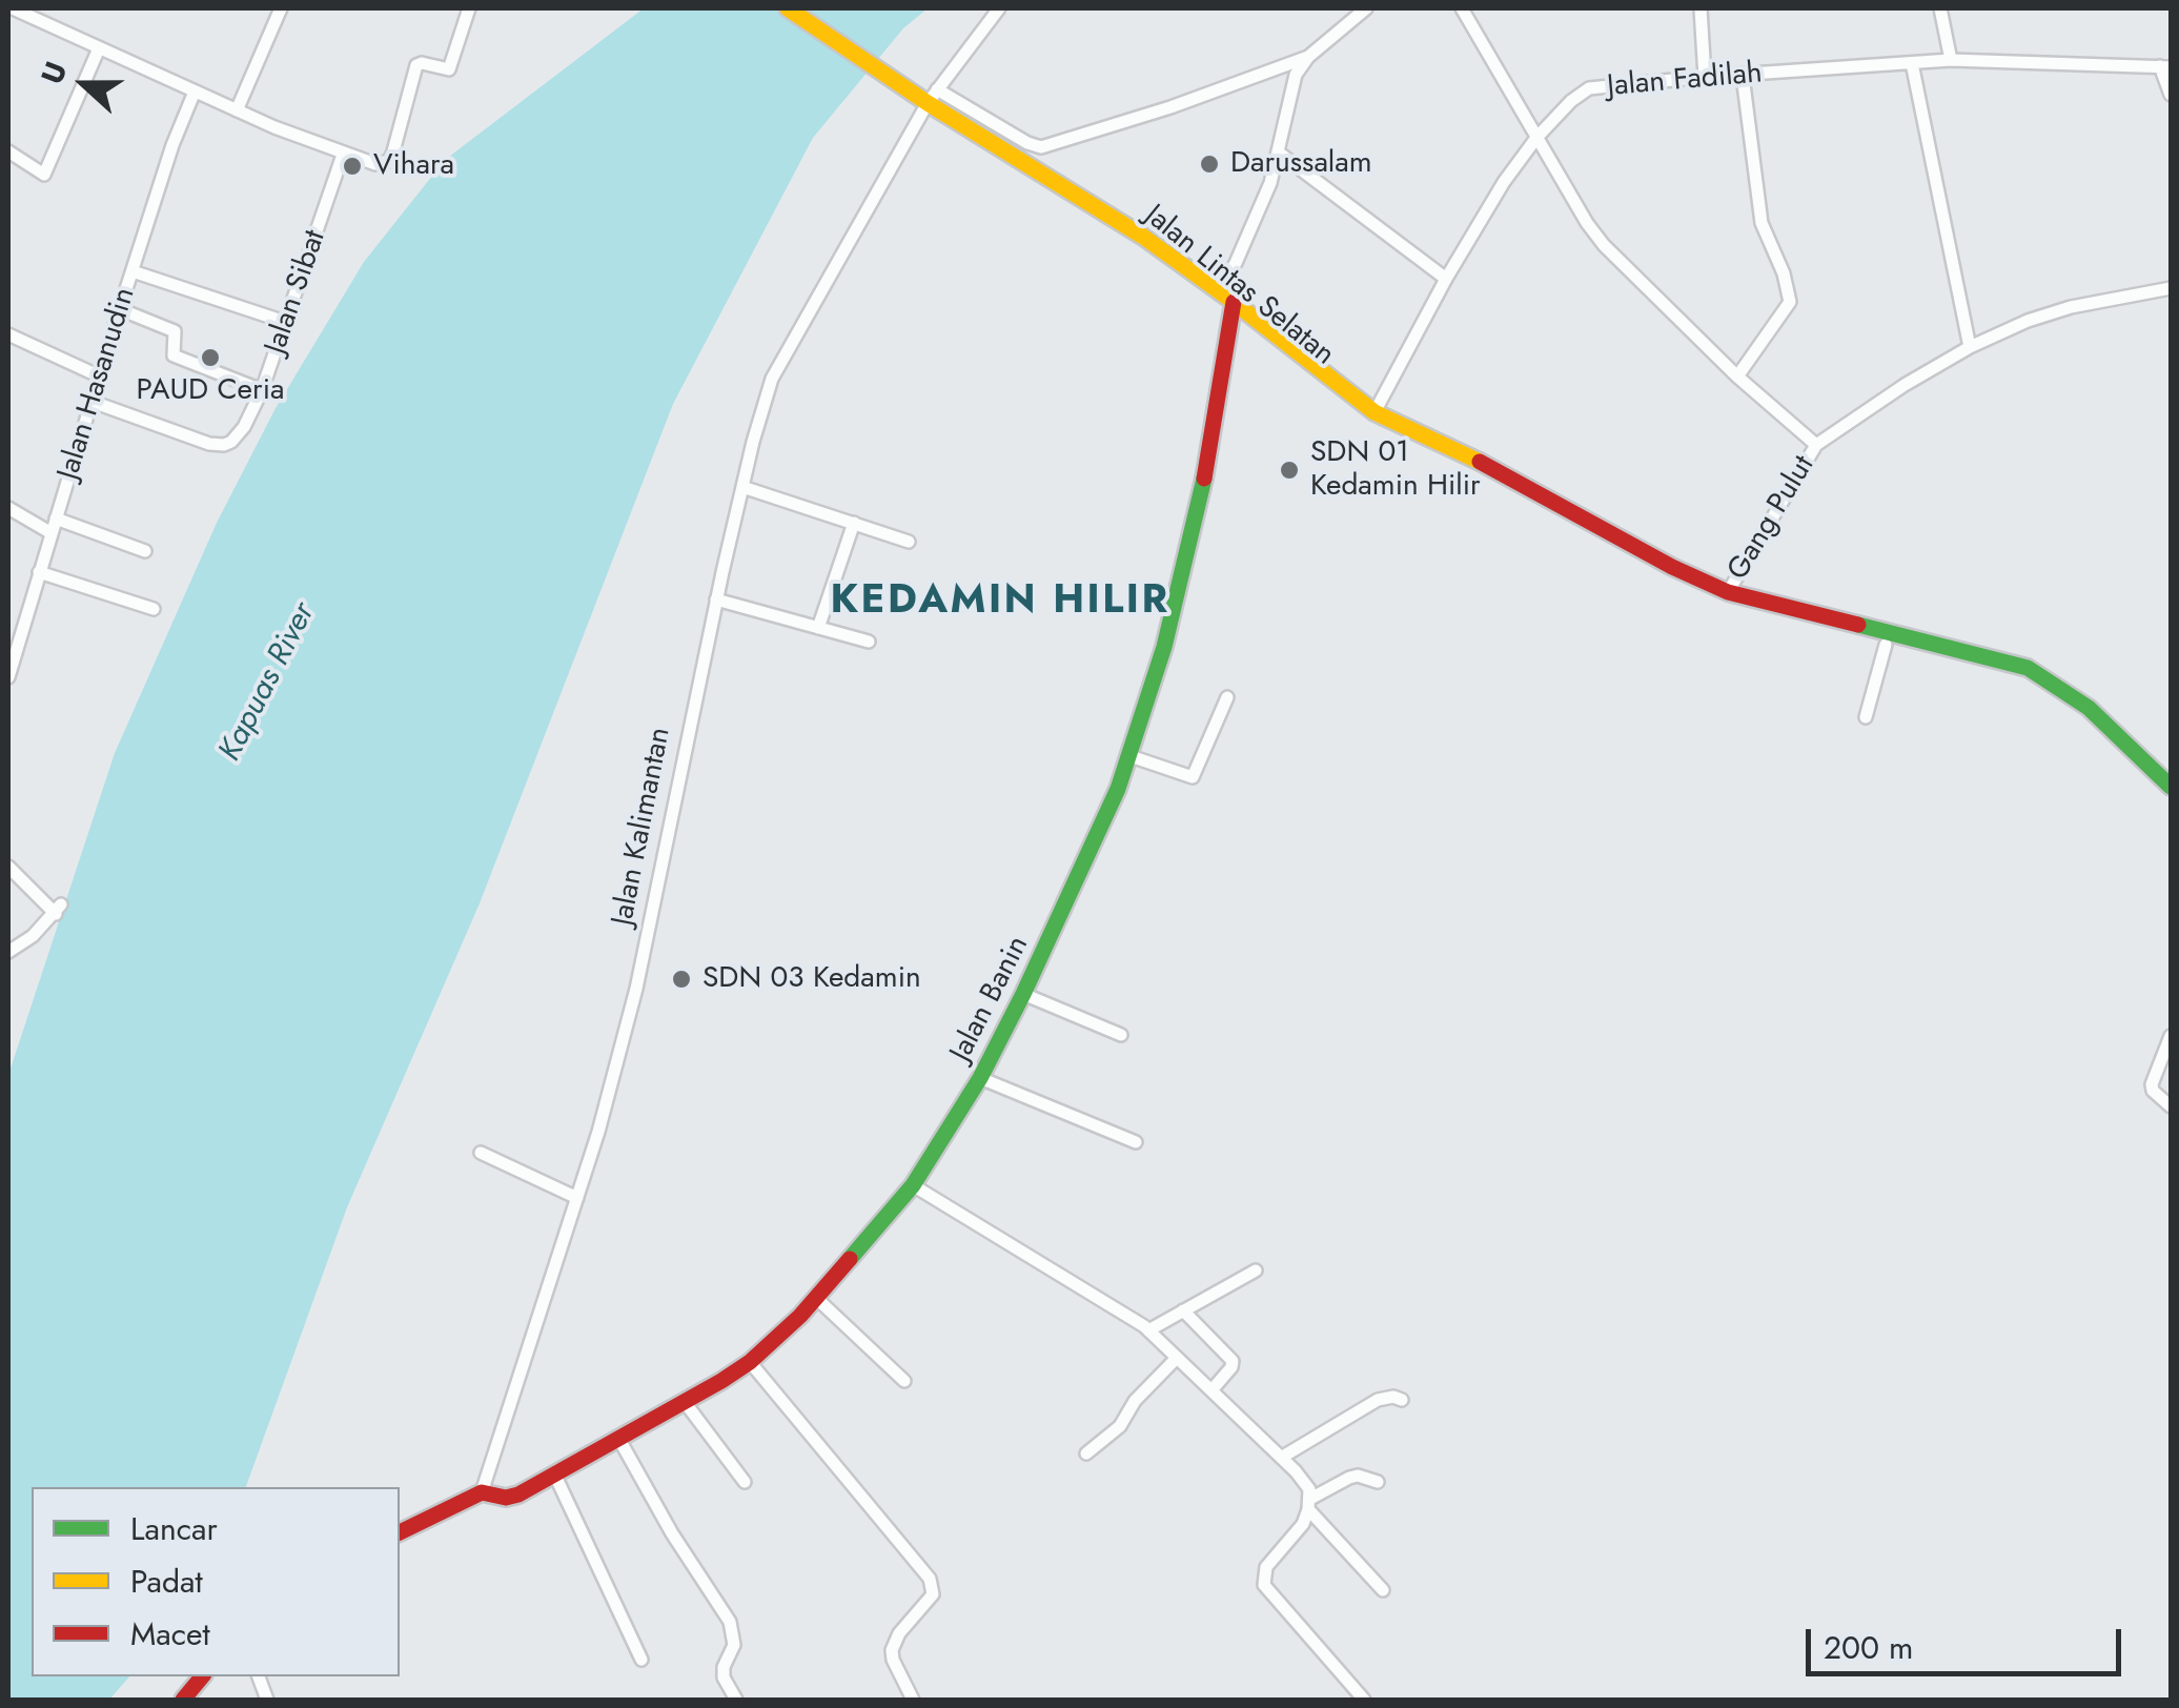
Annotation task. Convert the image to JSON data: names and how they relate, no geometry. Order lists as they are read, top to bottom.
{
  "streets": {
    "main road": ["Jalan Lintas Selatan", "Jalan Banin"],
    "street": [
      "Jalan Fadilah",
      "Jalan Sibat",
      "Jalan Hasanudin",
      "Gang Pulut",
      "Jalan Kalimantan"
    ]
  },
  "crossings": [
    ["Jalan Fadilah", "Jalan Lintas Selatan"],
    ["Jalan Lintas Selatan", "Gang Pulut"],
    ["Jalan Lintas Selatan", "Jalan Kalimantan"],
    ["Jalan Lintas Selatan", "Jalan Banin"],
    ["Jalan Sibat", "Jalan Hasanudin"],
    ["Jalan Kalimantan", "Jalan Banin"]
  ],
  "districts": ["KEDAMIN HILIR"],
  "water": ["Kapuas River"],
  "places": [
    "Darussalam",
    "Vihara",
    "PAUD Ceria",
    "SDN 01 Kedamin Hilir",
    "SDN 03 Kedamin"
  ],
  "legend": ["Lancar", "Padat", "Macet"],
  "scale_bar": "200 m",
  "north": "left"
}
